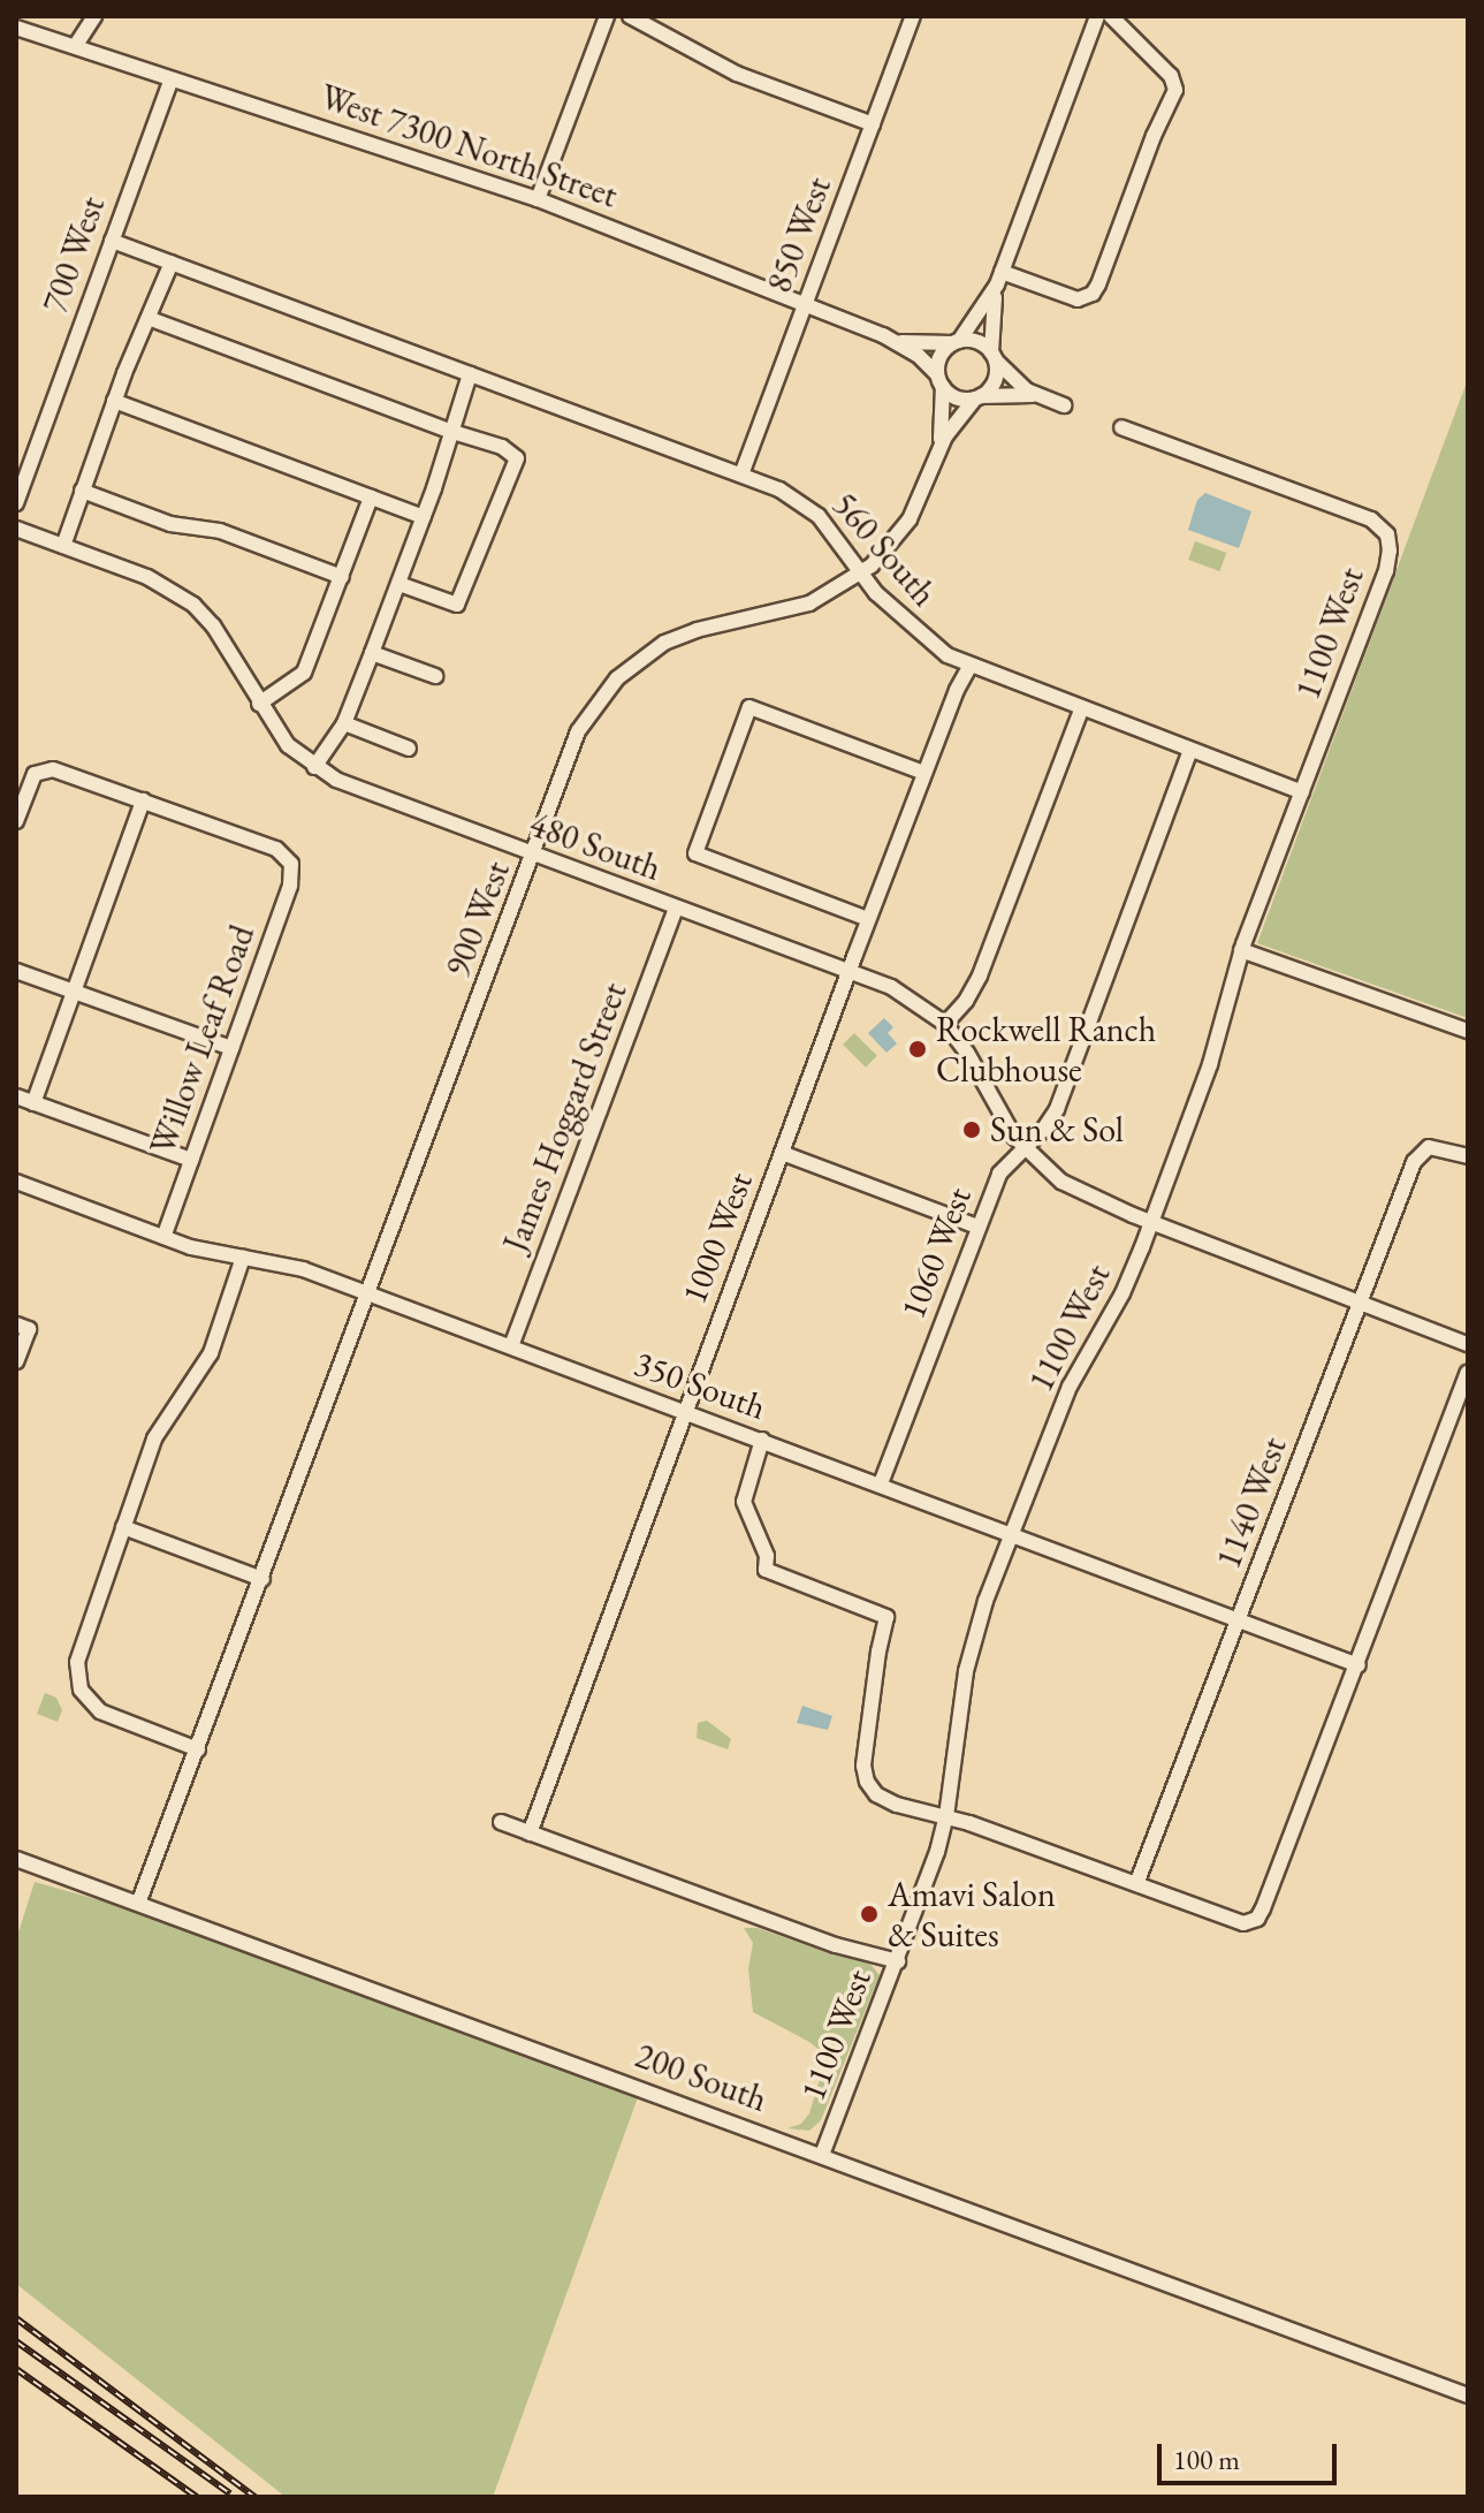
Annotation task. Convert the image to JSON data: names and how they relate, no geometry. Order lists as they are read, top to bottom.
{
  "streets": {
    "street": [
      "West 7300 North Street",
      "850 West",
      "700 West",
      "560 South",
      "1100 West",
      "480 South",
      "900 West",
      "Willow Leaf Road",
      "James Hoggard Street",
      "1000 West",
      "1060 West",
      "350 South",
      "1140 West",
      "200 South"
    ]
  },
  "crossings": [
    ["West 7300 North Street", "850 West"],
    ["West 7300 North Street", "700 West"],
    ["West 7300 North Street", "900 West"],
    ["850 West", "560 South"],
    ["700 West", "560 South"],
    ["560 South", "1100 West"],
    ["560 South", "900 West"],
    ["560 South", "1000 West"],
    ["560 South", "1060 West"],
    ["1100 West", "480 South"],
    ["1100 West", "350 South"],
    ["1100 West", "200 South"],
    ["480 South", "900 West"],
    ["480 South", "James Hoggard Street"],
    ["480 South", "1000 West"],
    ["480 South", "1060 West"],
    ["480 South", "1140 West"],
    ["900 West", "350 South"],
    ["900 West", "200 South"],
    ["Willow Leaf Road", "350 South"],
    ["James Hoggard Street", "350 South"],
    ["1000 West", "350 South"],
    ["1060 West", "350 South"],
    ["350 South", "1140 West"]
  ],
  "places": ["Rockwell Ranch Clubhouse", "Sun & Sol", "Amavi Salon & Suites"],
  "scale_bar": "100 m"
}
